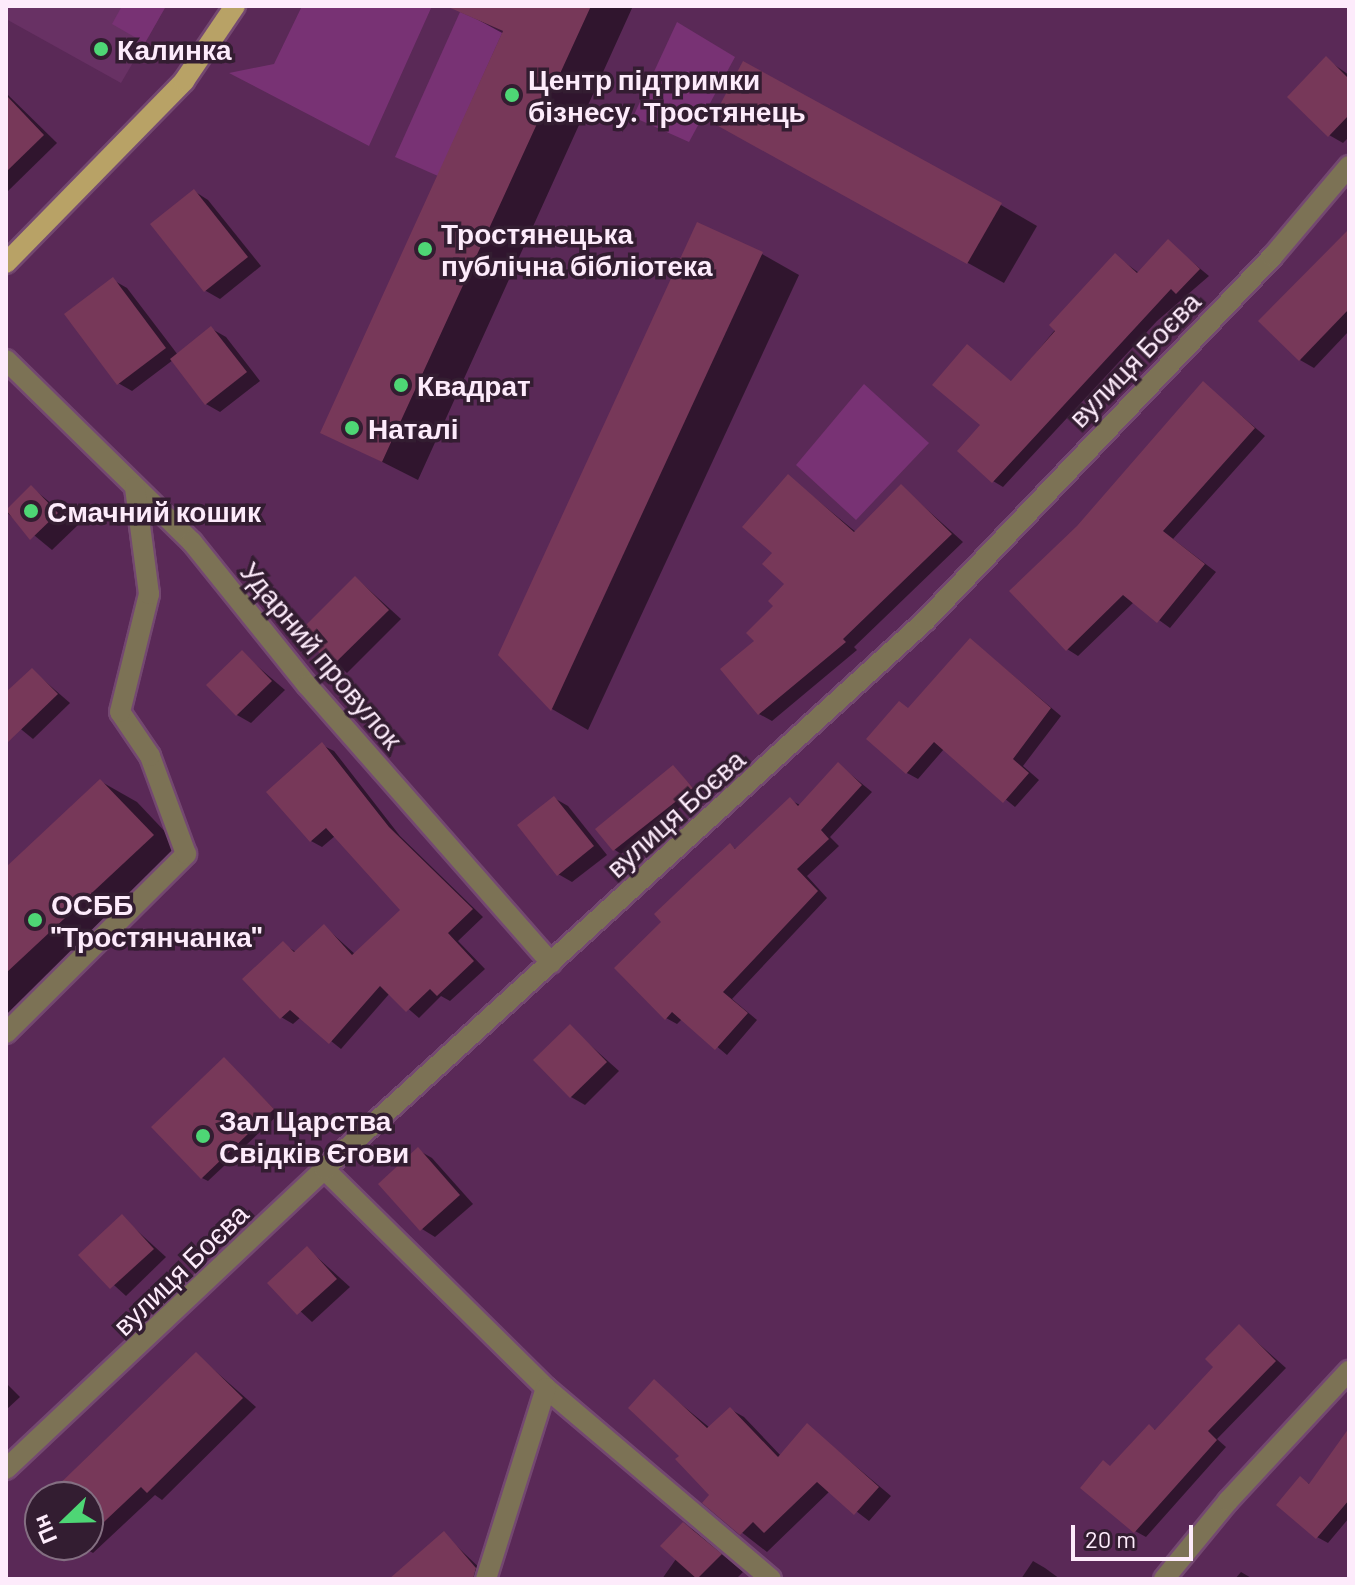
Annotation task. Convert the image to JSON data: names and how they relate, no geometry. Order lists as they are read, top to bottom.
{
  "streets": {
    "street": ["вулиця Боєва", "Ударний провулок"]
  },
  "crossings": [
    ["вулиця Боєва", "Ударний провулок"]
  ],
  "places": [
    "Калинка",
    "Центр підтримки бізнесу. Тростянець",
    "Тростянецька публічна бібліотека",
    "Квадрат",
    "Наталі",
    "Смачний кошик",
    "ОСББ \"Тростянчанка\"",
    "Зал Царства Свідків Єгови"
  ],
  "scale_bar": "20 m",
  "north": "bottom left"
}
